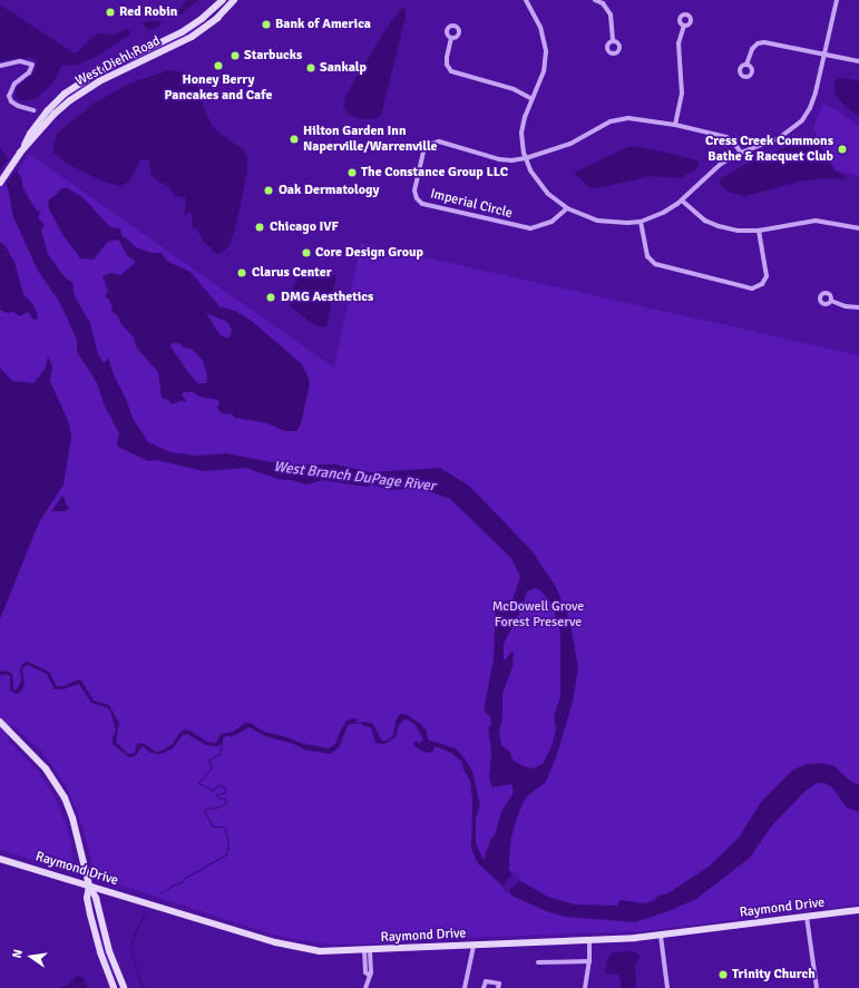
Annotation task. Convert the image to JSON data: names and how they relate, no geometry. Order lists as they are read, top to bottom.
{
  "streets": {
    "street": ["West Diehl Road", "Imperial Circle", "Raymond Drive"]
  },
  "water": ["West Branch DuPage River"],
  "parks": ["McDowell Grove Forest Preserve"],
  "places": [
    "Red Robin",
    "Bank of America",
    "Starbucks",
    "Honey Berry Pancakes and Cafe",
    "Sankalp",
    "Hilton Garden Inn Naperville/Warrenville",
    "Cress Creek Commons Bathe & Racquet Club",
    "The Constance Group LLC",
    "Oak Dermatology",
    "Chicago IVF",
    "Core Design Group",
    "Clarus Center",
    "DMG Aesthetics",
    "Trinity Church"
  ],
  "north": "left"
}
